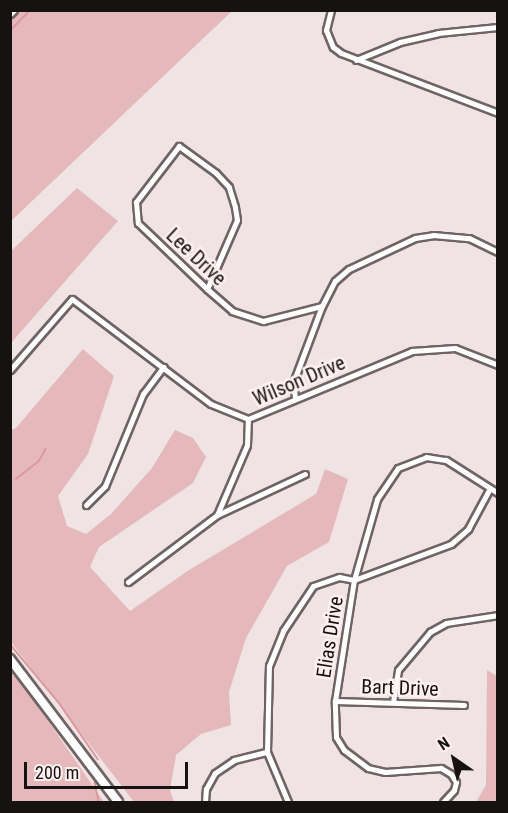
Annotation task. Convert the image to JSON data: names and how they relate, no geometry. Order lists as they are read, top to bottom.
{
  "streets": {
    "street": [
      "Lee Drive",
      "Wilson Drive",
      "Elias Drive",
      "Bart Drive"
    ]
  },
  "crossings": [
    ["Elias Drive", "Bart Drive"]
  ],
  "scale_bar": "200 m",
  "north": "top left"
}
